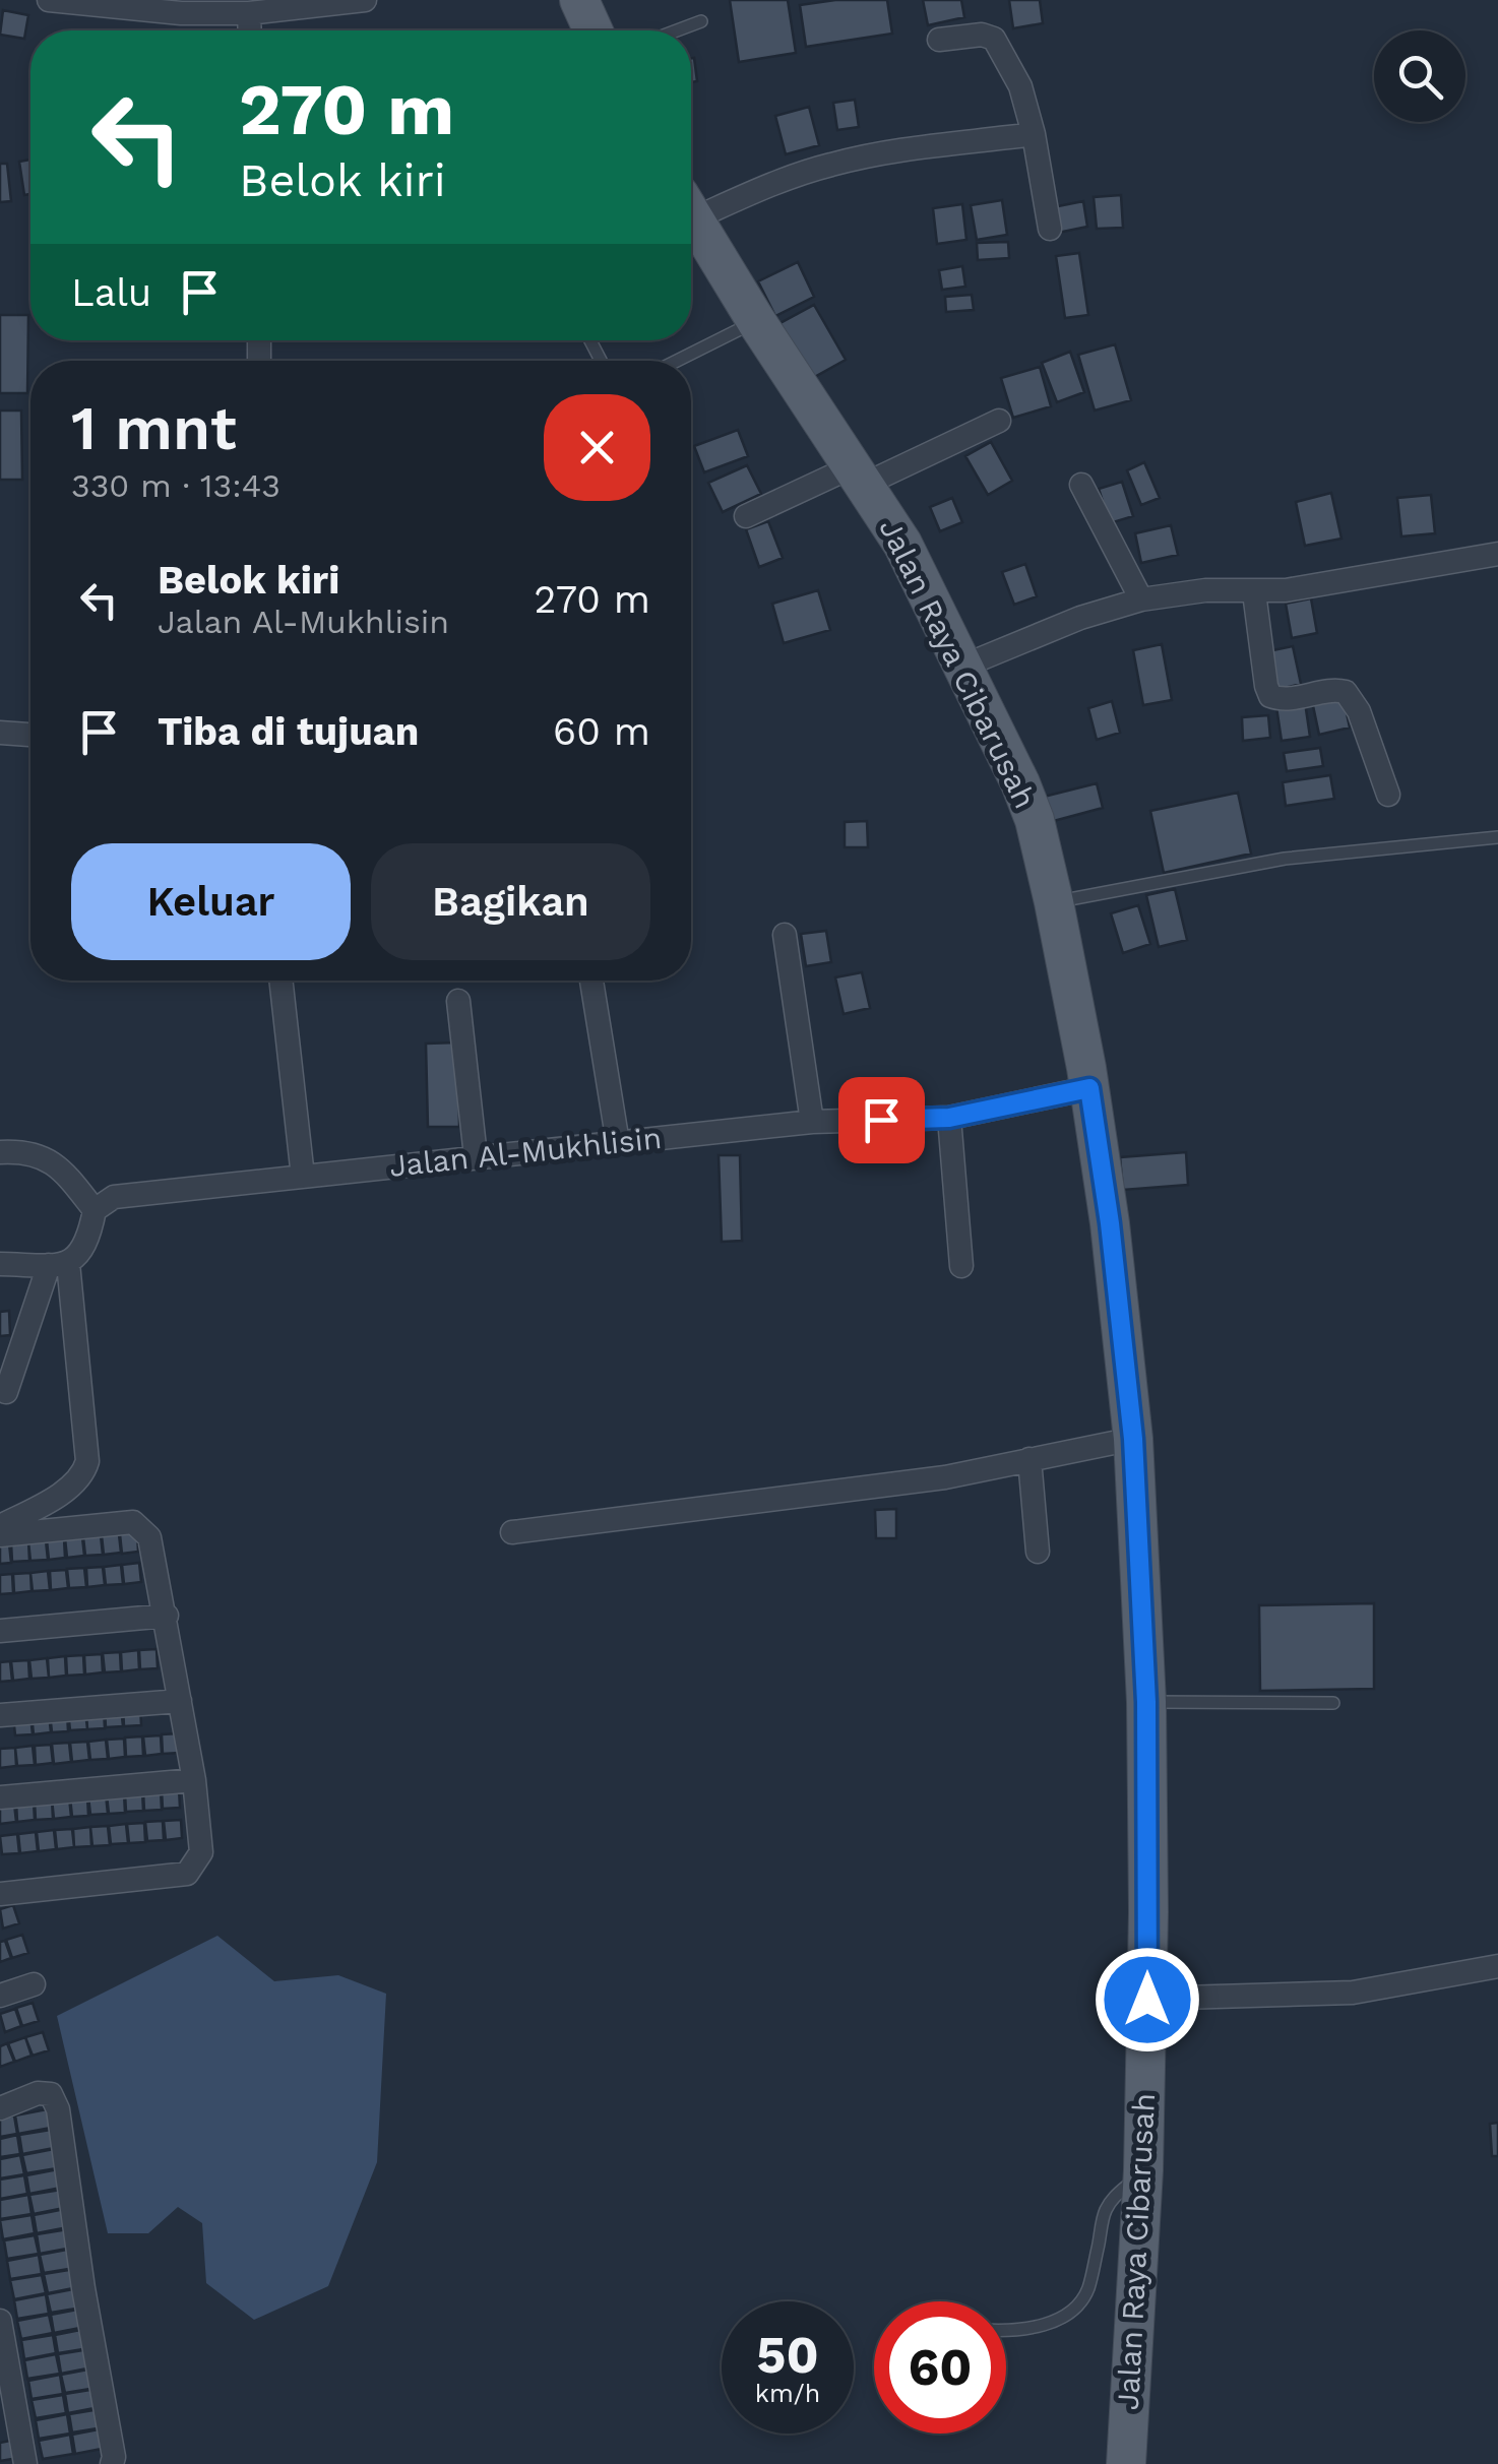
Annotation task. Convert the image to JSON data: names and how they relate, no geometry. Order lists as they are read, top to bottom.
{
  "streets": {
    "main road": ["Jalan Raya Cibarusah"],
    "street": ["Jalan Al-Mukhlisin"]
  },
  "crossings": [
    ["Jalan Raya Cibarusah", "Jalan Al-Mukhlisin"]
  ],
  "page": {
    "turn": ["270 m", "Belok kiri"],
    "then": "Lalu",
    "heading": ["1 mnt", "330 m · 13:43"],
    "list": [
      {
        "name": "Belok kiri",
        "note": "Jalan Al-Mukhlisin",
        "value": "270 m"
      },
      {
        "name": "Tiba di tujuan",
        "value": "60 m"
      }
    ],
    "buttons": ["Keluar", "Bagikan"],
    "speed": "50 km/h",
    "limit": "60"
  }
}
